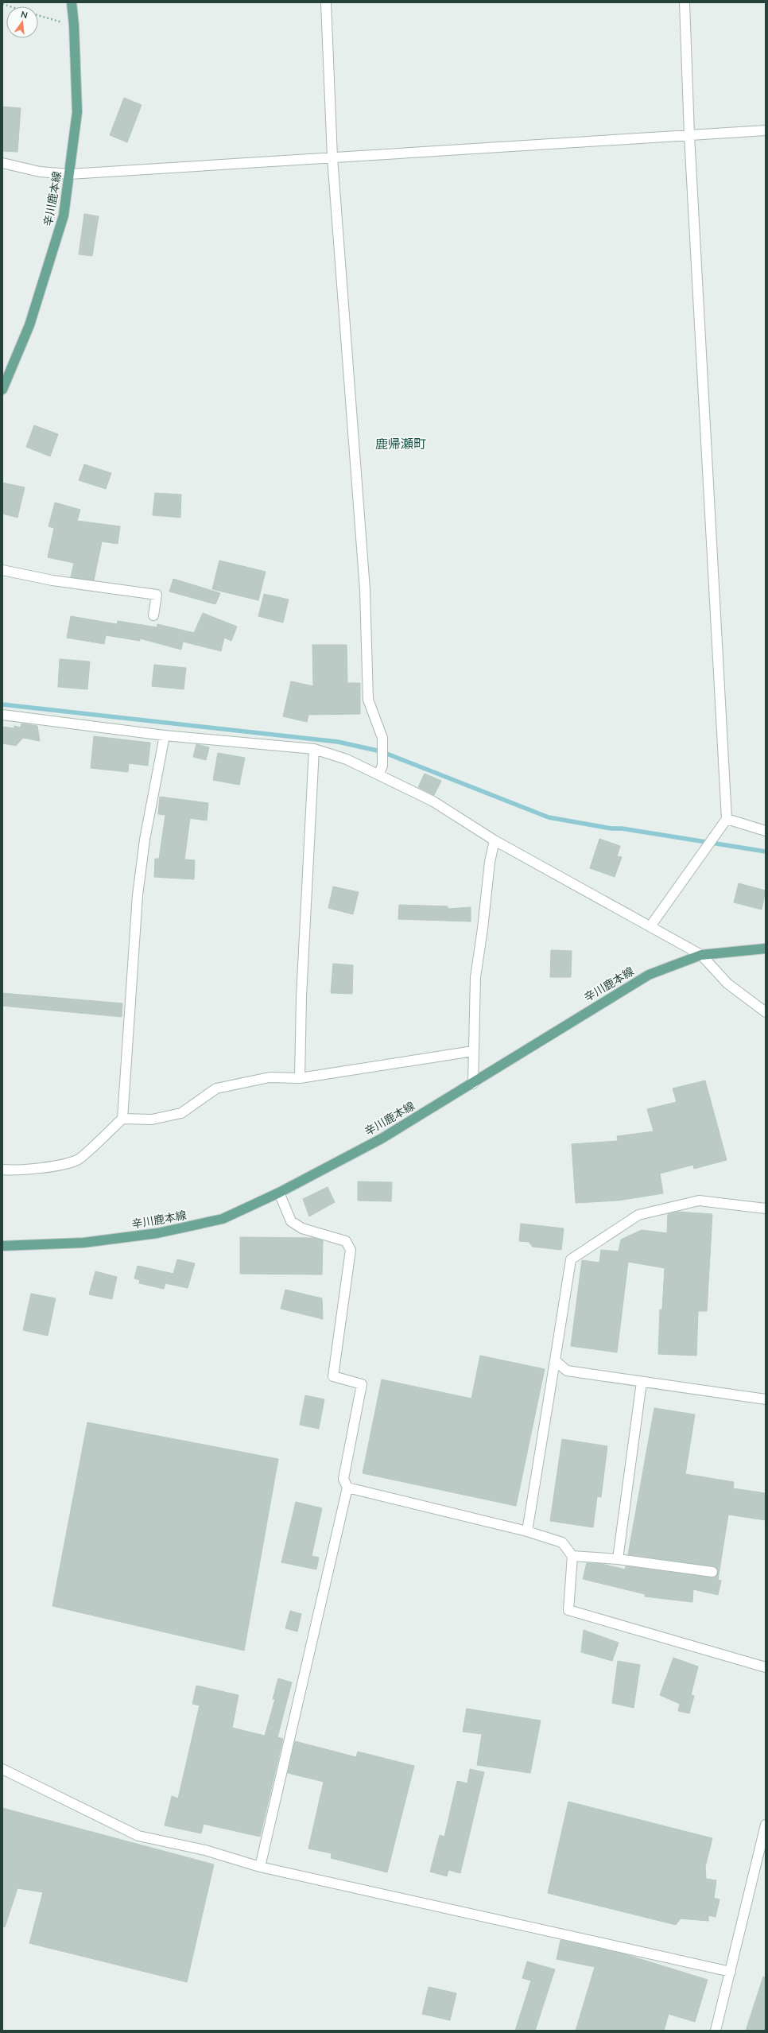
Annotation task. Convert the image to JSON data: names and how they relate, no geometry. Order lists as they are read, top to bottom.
{
  "streets": {
    "main road": ["辛川鹿本線"]
  },
  "districts": ["鹿帰瀬町"],
  "north": "top"
}
